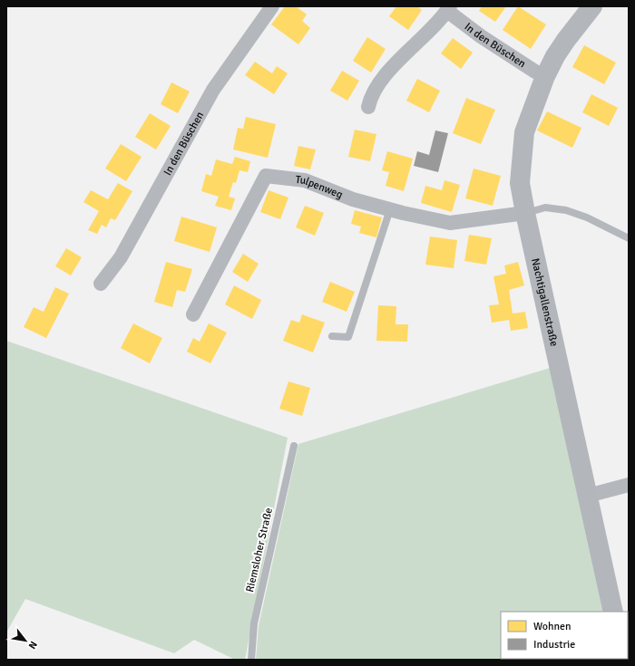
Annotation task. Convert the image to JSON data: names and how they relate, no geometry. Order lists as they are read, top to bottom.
{
  "streets": {
    "street": ["In den Büschen", "Tulpenweg", "Nachtigallenstraße"],
    "lane": ["Riemsloher Straße"]
  },
  "crossings": [
    ["In den Büschen", "Nachtigallenstraße"],
    ["Tulpenweg", "Nachtigallenstraße"]
  ],
  "legend": ["Wohnen", "Industrie"],
  "north": "bottom right"
}
